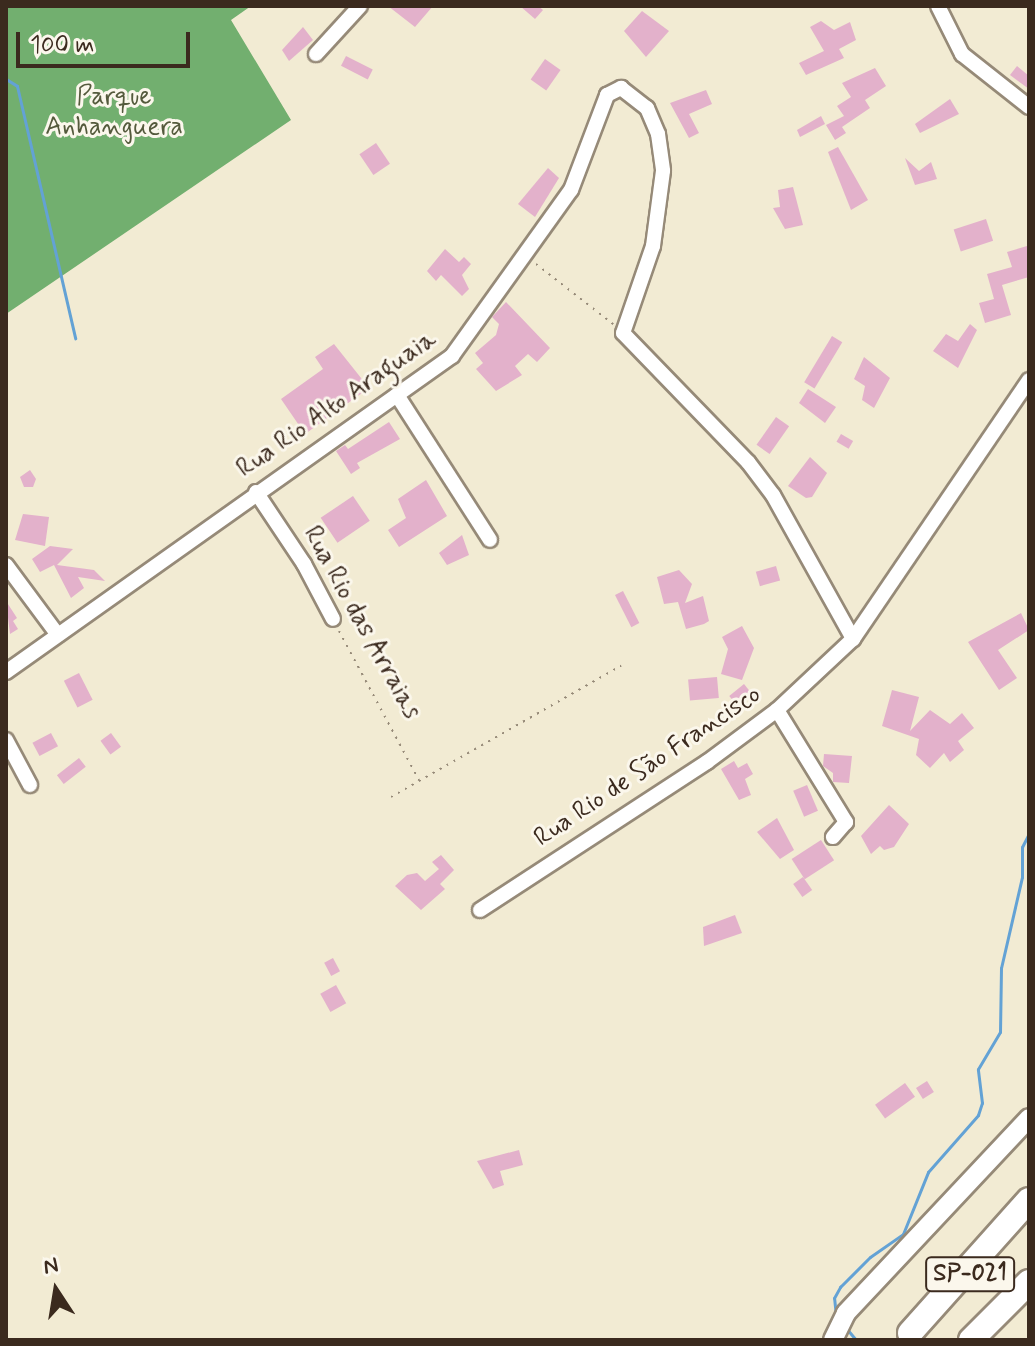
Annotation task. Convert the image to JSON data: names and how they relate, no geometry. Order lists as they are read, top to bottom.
{
  "streets": {
    "highway": ["SP-021"],
    "street": ["Rua Rio Alto Araguaia", "Rua Rio das Arraias", "Rua Rio de São Francisco"]
  },
  "crossings": [
    ["Rua Rio Alto Araguaia", "Rua Rio das Arraias"]
  ],
  "parks": ["Parque Anhanguera"],
  "scale_bar": "100 m",
  "north": "top"
}
